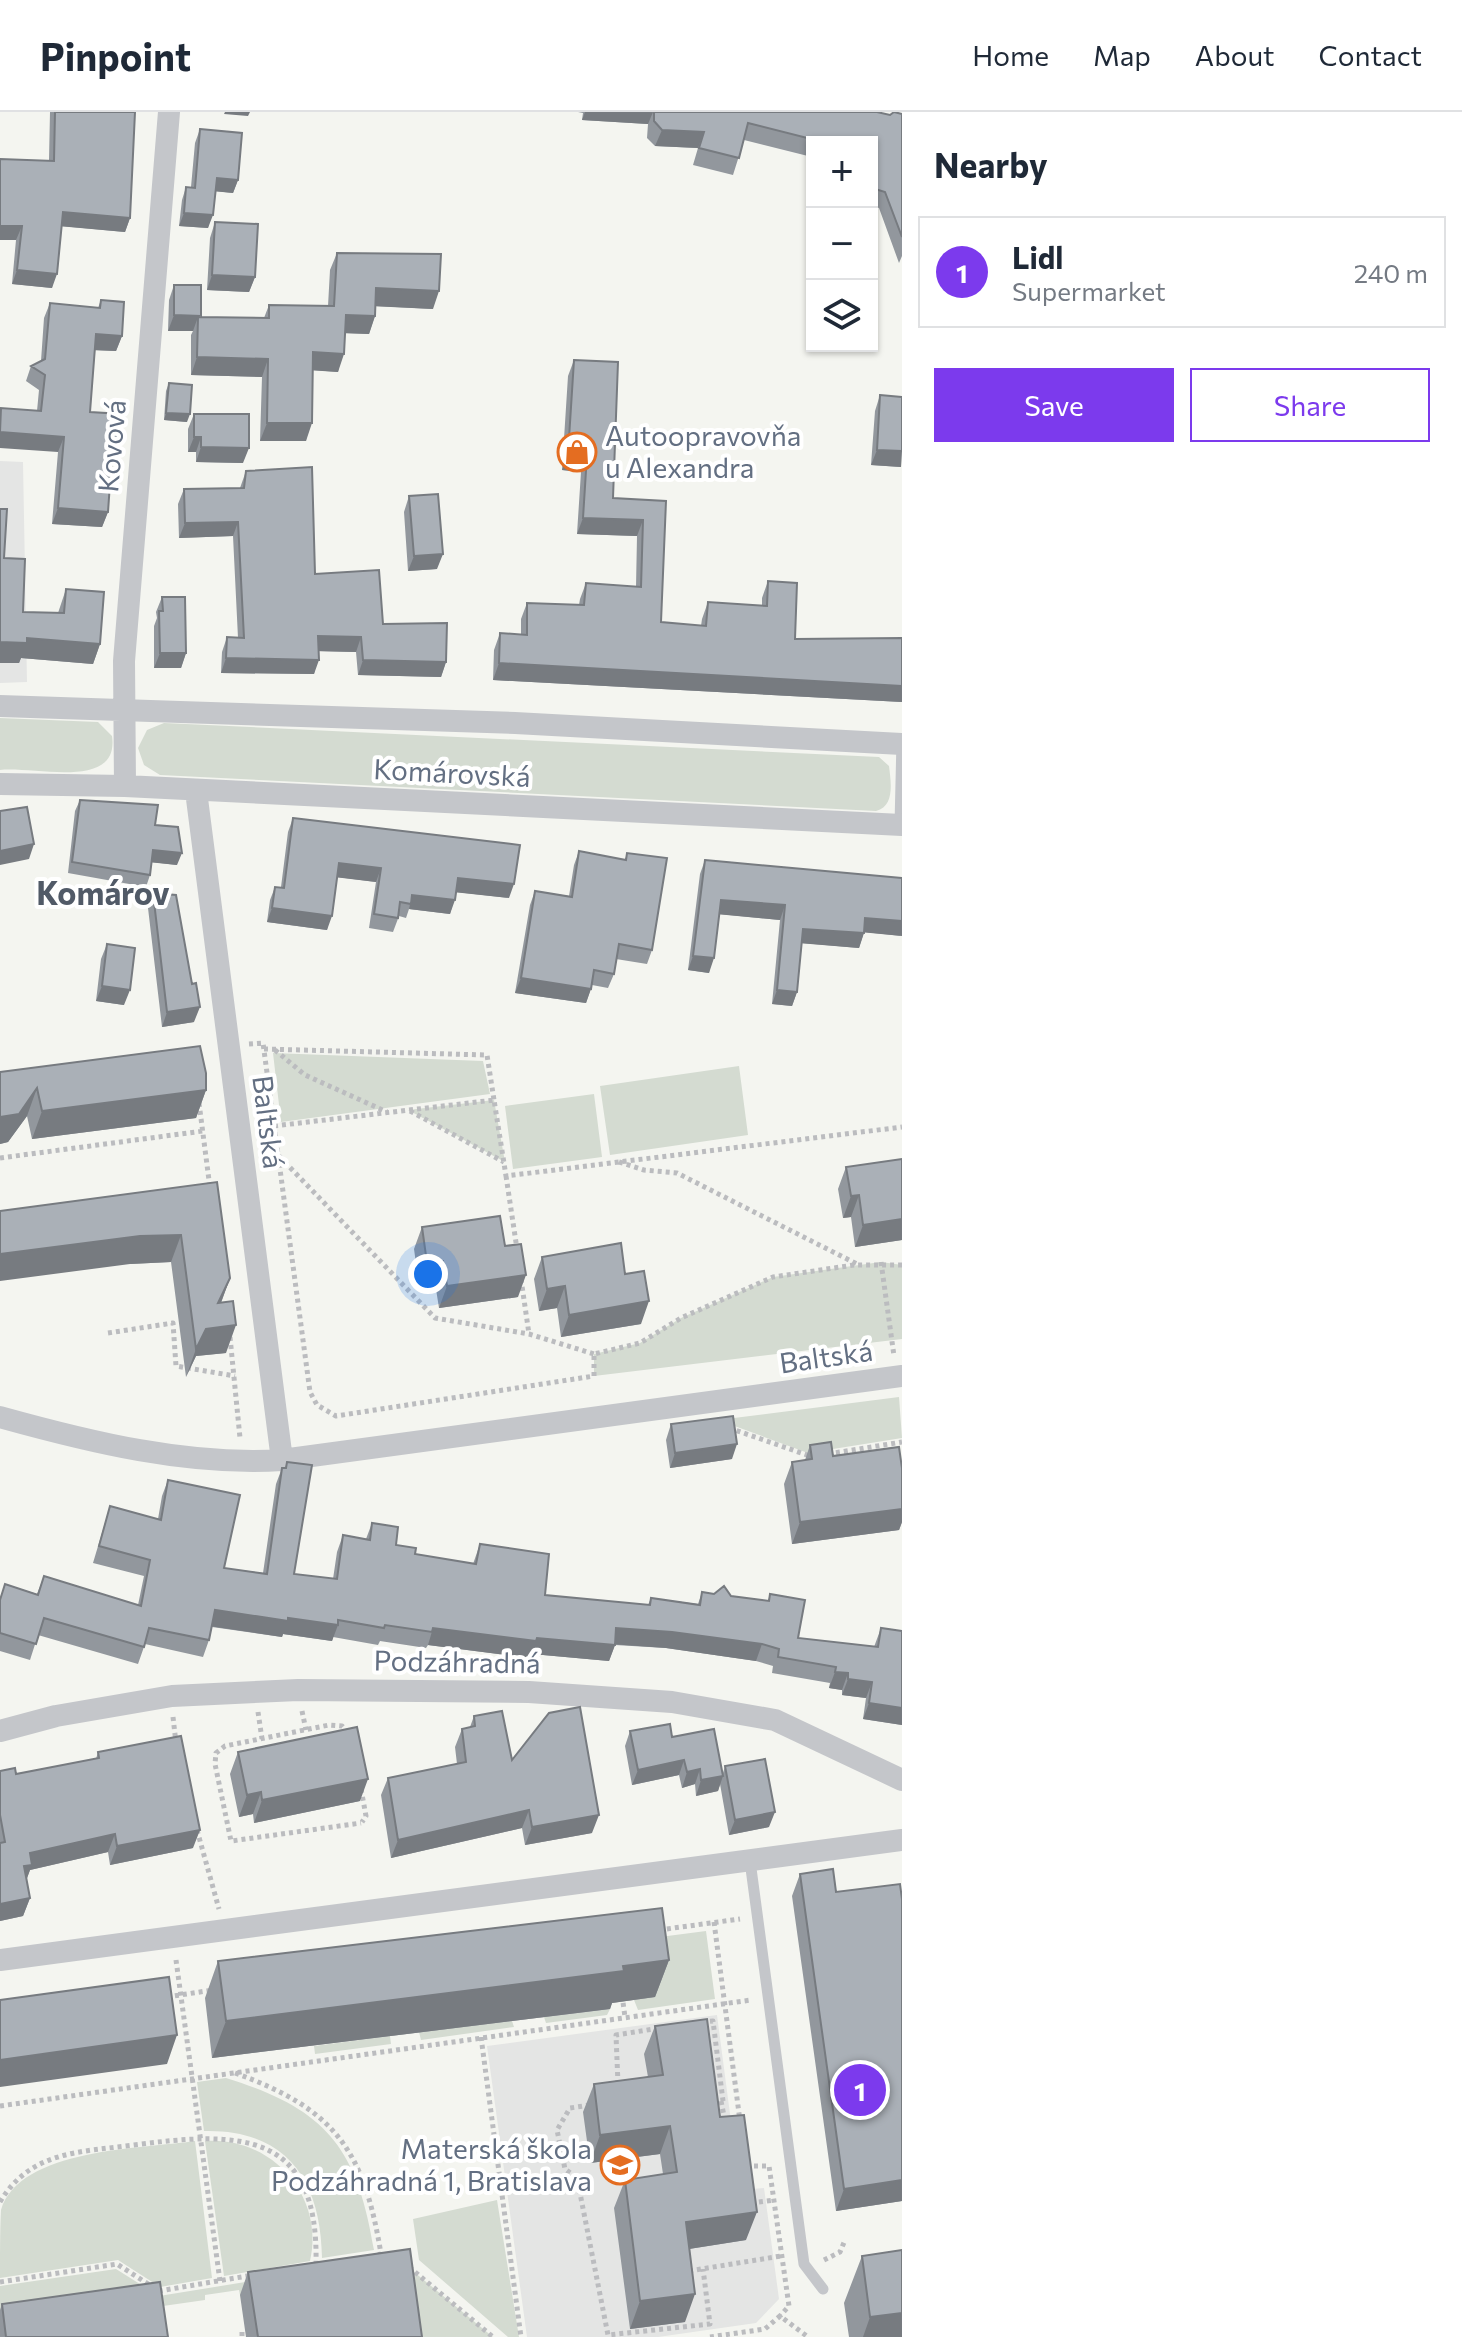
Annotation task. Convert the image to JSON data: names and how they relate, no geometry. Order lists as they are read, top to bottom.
{
  "streets": {
    "street": [
      "Kovová",
      "Komárovská",
      "Baltská",
      "Podzáhradná"
    ]
  },
  "crossings": [
    ["Kovová", "Komárovská"],
    ["Komárovská", "Baltská"]
  ],
  "districts": ["Komárov"],
  "places": {
    "shop": ["Autoopravovňa u Alexandra"],
    "school or university": ["Materská škola Podzáhradná 1, Bratislava"]
  },
  "page": {
    "header": "Pinpoint",
    "nav": [
      "Home",
      "Map",
      "About",
      "Contact"
    ],
    "heading": "Nearby",
    "map_buttons": ["+", "−"],
    "list": [
      {
        "mark": "1",
        "name": "Lidl",
        "note": "Supermarket",
        "value": "240 m"
      }
    ],
    "buttons": ["Save", "Share"],
    "pins": "1"
  }
}
